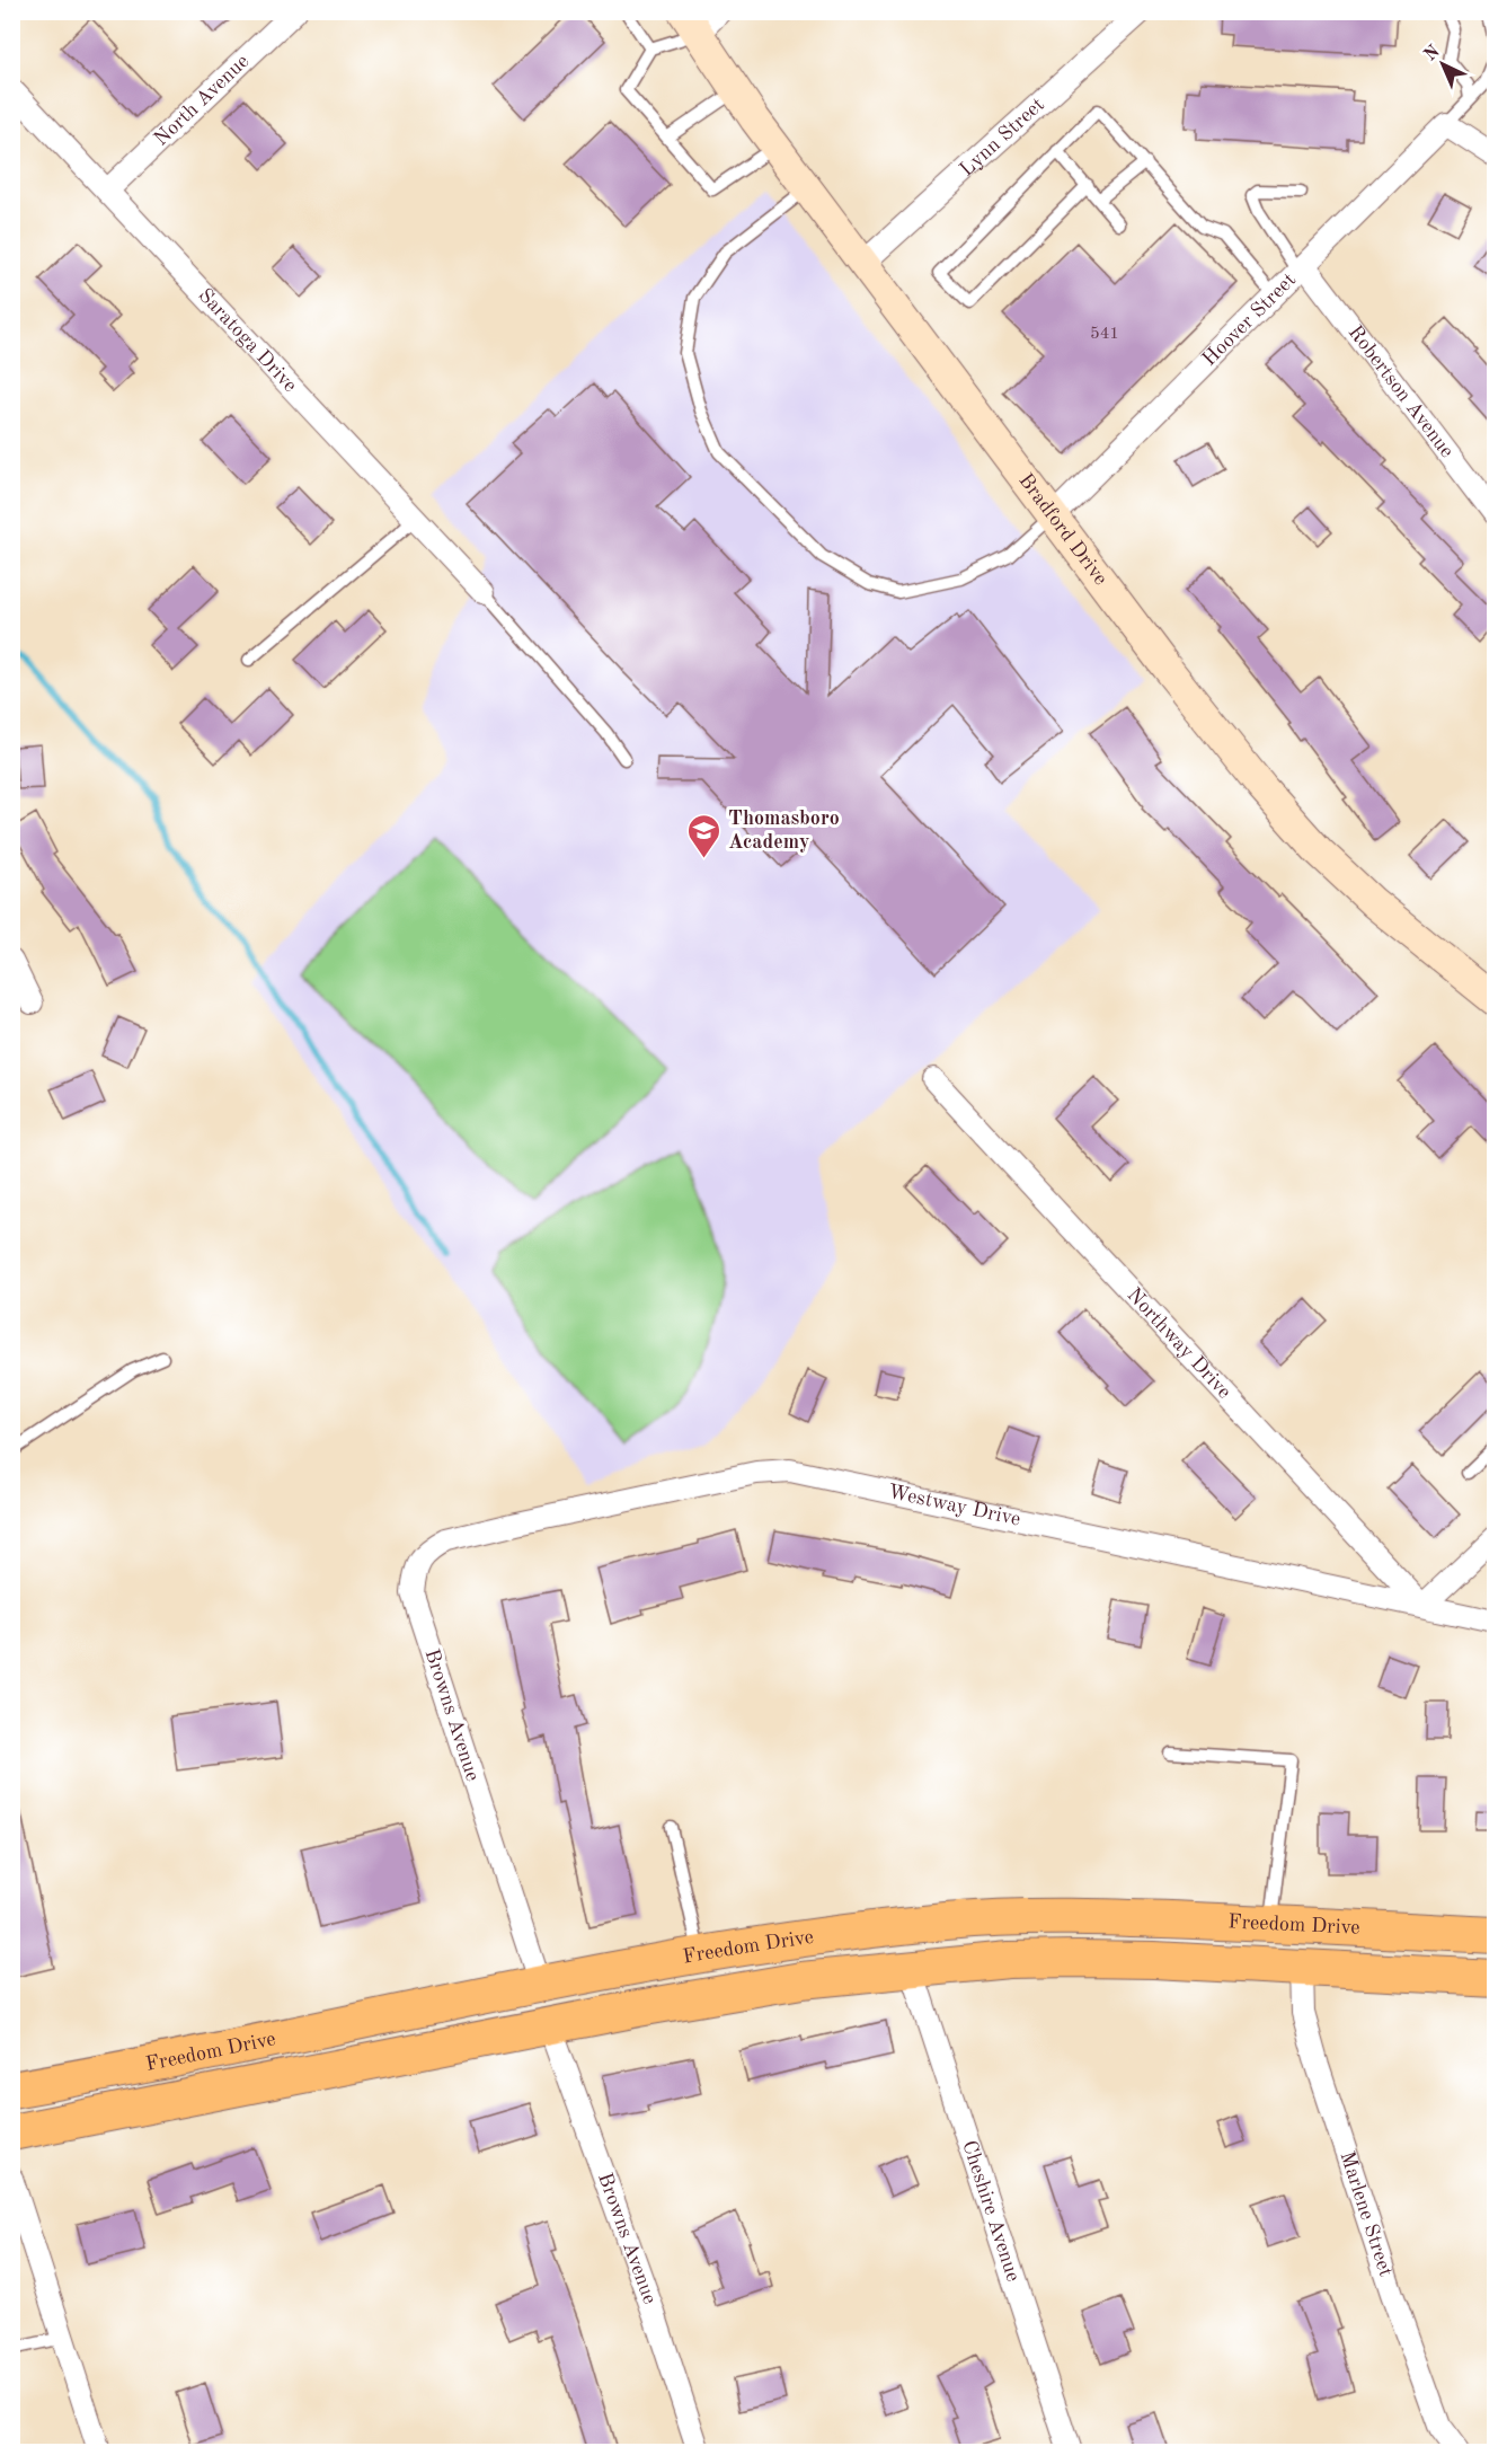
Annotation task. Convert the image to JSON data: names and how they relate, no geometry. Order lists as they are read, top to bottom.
{
  "streets": {
    "main road": ["Freedom Drive"],
    "street": [
      "North Avenue",
      "Lynn Street",
      "Hoover Street",
      "Saratoga Drive",
      "Robertson Avenue",
      "Bradford Drive",
      "Northway Drive",
      "Westway Drive",
      "Browns Avenue",
      "Cheshire Avenue",
      "Marlene Street"
    ]
  },
  "crossings": [
    ["North Avenue", "Saratoga Drive"],
    ["Lynn Street", "Bradford Drive"],
    ["Hoover Street", "Robertson Avenue"],
    ["Hoover Street", "Bradford Drive"],
    ["Northway Drive", "Westway Drive"],
    ["Westway Drive", "Browns Avenue"],
    ["Browns Avenue", "Freedom Drive"],
    ["Freedom Drive", "Cheshire Avenue"],
    ["Freedom Drive", "Marlene Street"]
  ],
  "places": {
    "school or university": ["Thomasboro Academy"]
  },
  "house_numbers": ["541"],
  "north": "top left"
}
